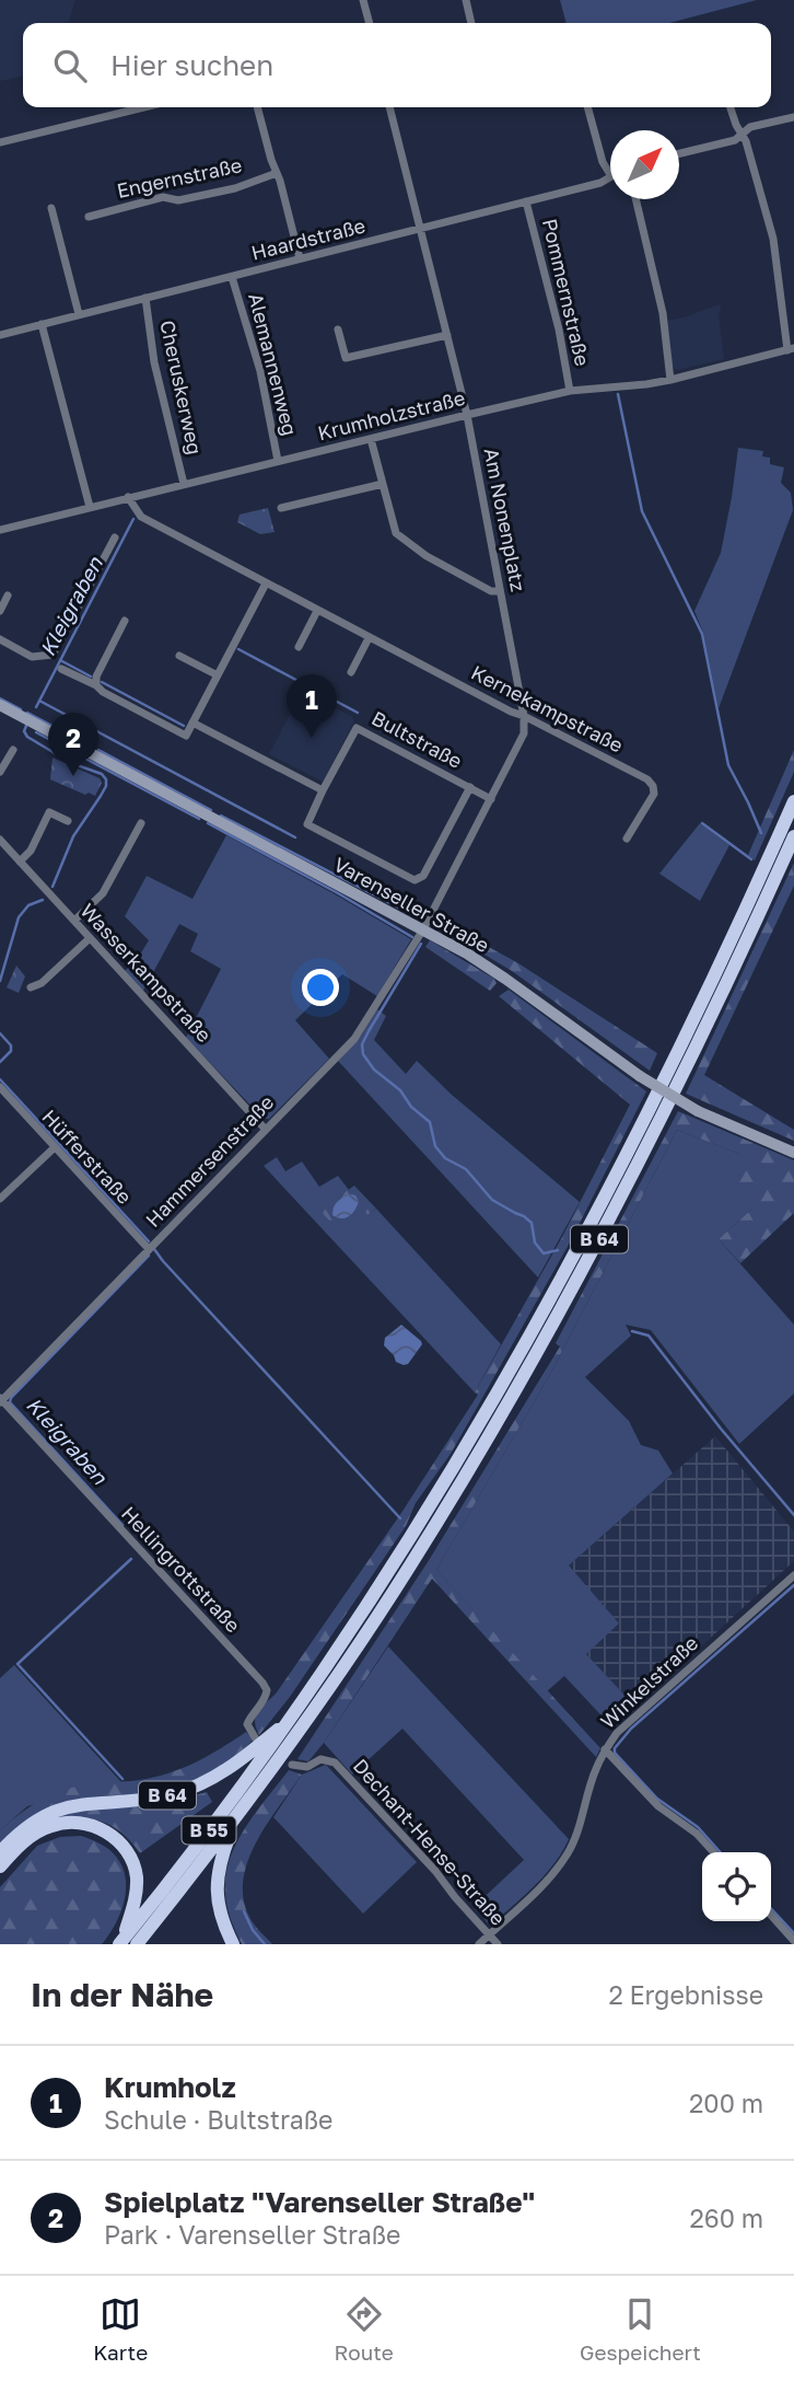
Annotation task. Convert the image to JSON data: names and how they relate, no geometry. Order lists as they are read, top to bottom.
{
  "streets": {
    "highway": ["B 64", "B 55"],
    "main road": ["Varenseller Straße"],
    "street": [
      "Engernstraße",
      "Haardstraße",
      "Pommernstraße",
      "Alemannenweg",
      "Cheruskerweg",
      "Krumholzstraße",
      "Am Nonenplatz",
      "Kernekampstraße",
      "Bultstraße",
      "Wasserkampstraße",
      "Hüfferstraße",
      "Hammersenstraße",
      "Hellingrottstraße",
      "Winkelstraße",
      "Dechant-Hense-Straße"
    ]
  },
  "crossings": [
    ["Haardstraße", "Pommernstraße"],
    ["Haardstraße", "Alemannenweg"],
    ["Haardstraße", "Cheruskerweg"],
    ["Haardstraße", "Am Nonenplatz"],
    ["Pommernstraße", "Krumholzstraße"],
    ["Alemannenweg", "Krumholzstraße"],
    ["Cheruskerweg", "Krumholzstraße"],
    ["Krumholzstraße", "Am Nonenplatz"],
    ["Krumholzstraße", "Kernekampstraße"],
    ["Am Nonenplatz", "Kernekampstraße"],
    ["Am Nonenplatz", "Bultstraße"],
    ["Am Nonenplatz", "Varenseller Straße"],
    ["Am Nonenplatz", "Hammersenstraße"],
    ["Varenseller Straße", "Hammersenstraße"],
    ["Wasserkampstraße", "Hammersenstraße"],
    ["Hüfferstraße", "Hammersenstraße"],
    ["Hammersenstraße", "Hellingrottstraße"],
    ["B 64", "B 55"],
    ["Winkelstraße", "Dechant-Hense-Straße"]
  ],
  "water": ["Kleigraben"],
  "north": "top right",
  "page": {
    "search": "Hier suchen",
    "pins": ["1", "2"],
    "heading": ["In der Nähe", "2 Ergebnisse"],
    "list": [
      {
        "mark": "1",
        "name": "Krumholz",
        "note": "Schule · Bultstraße",
        "value": "200 m"
      },
      {
        "mark": "2",
        "name": "Spielplatz \"Varenseller Straße\"",
        "note": "Park · Varenseller Straße",
        "value": "260 m"
      }
    ],
    "nav": ["Karte", "Route", "Gespeichert"]
  }
}
